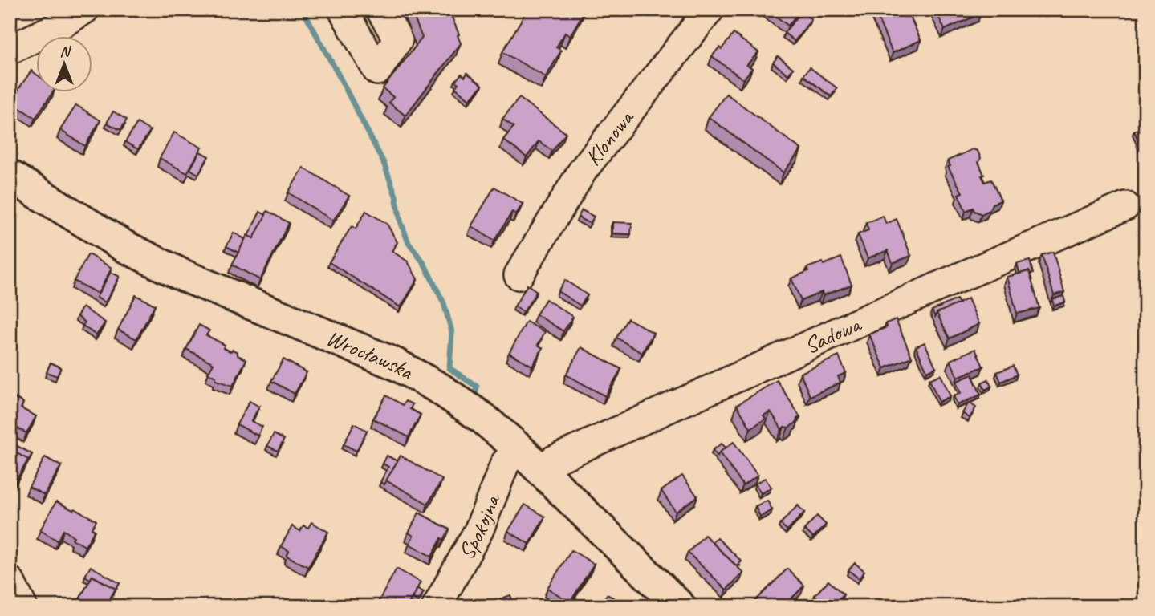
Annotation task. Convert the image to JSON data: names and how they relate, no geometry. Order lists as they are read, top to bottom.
{
  "streets": {
    "main road": ["Wrocławska"],
    "street": ["Klonowa", "Sadowa", "Spokojna"]
  },
  "crossings": [
    ["Sadowa", "Wrocławska"],
    ["Wrocławska", "Spokojna"]
  ],
  "north": "top"
}
